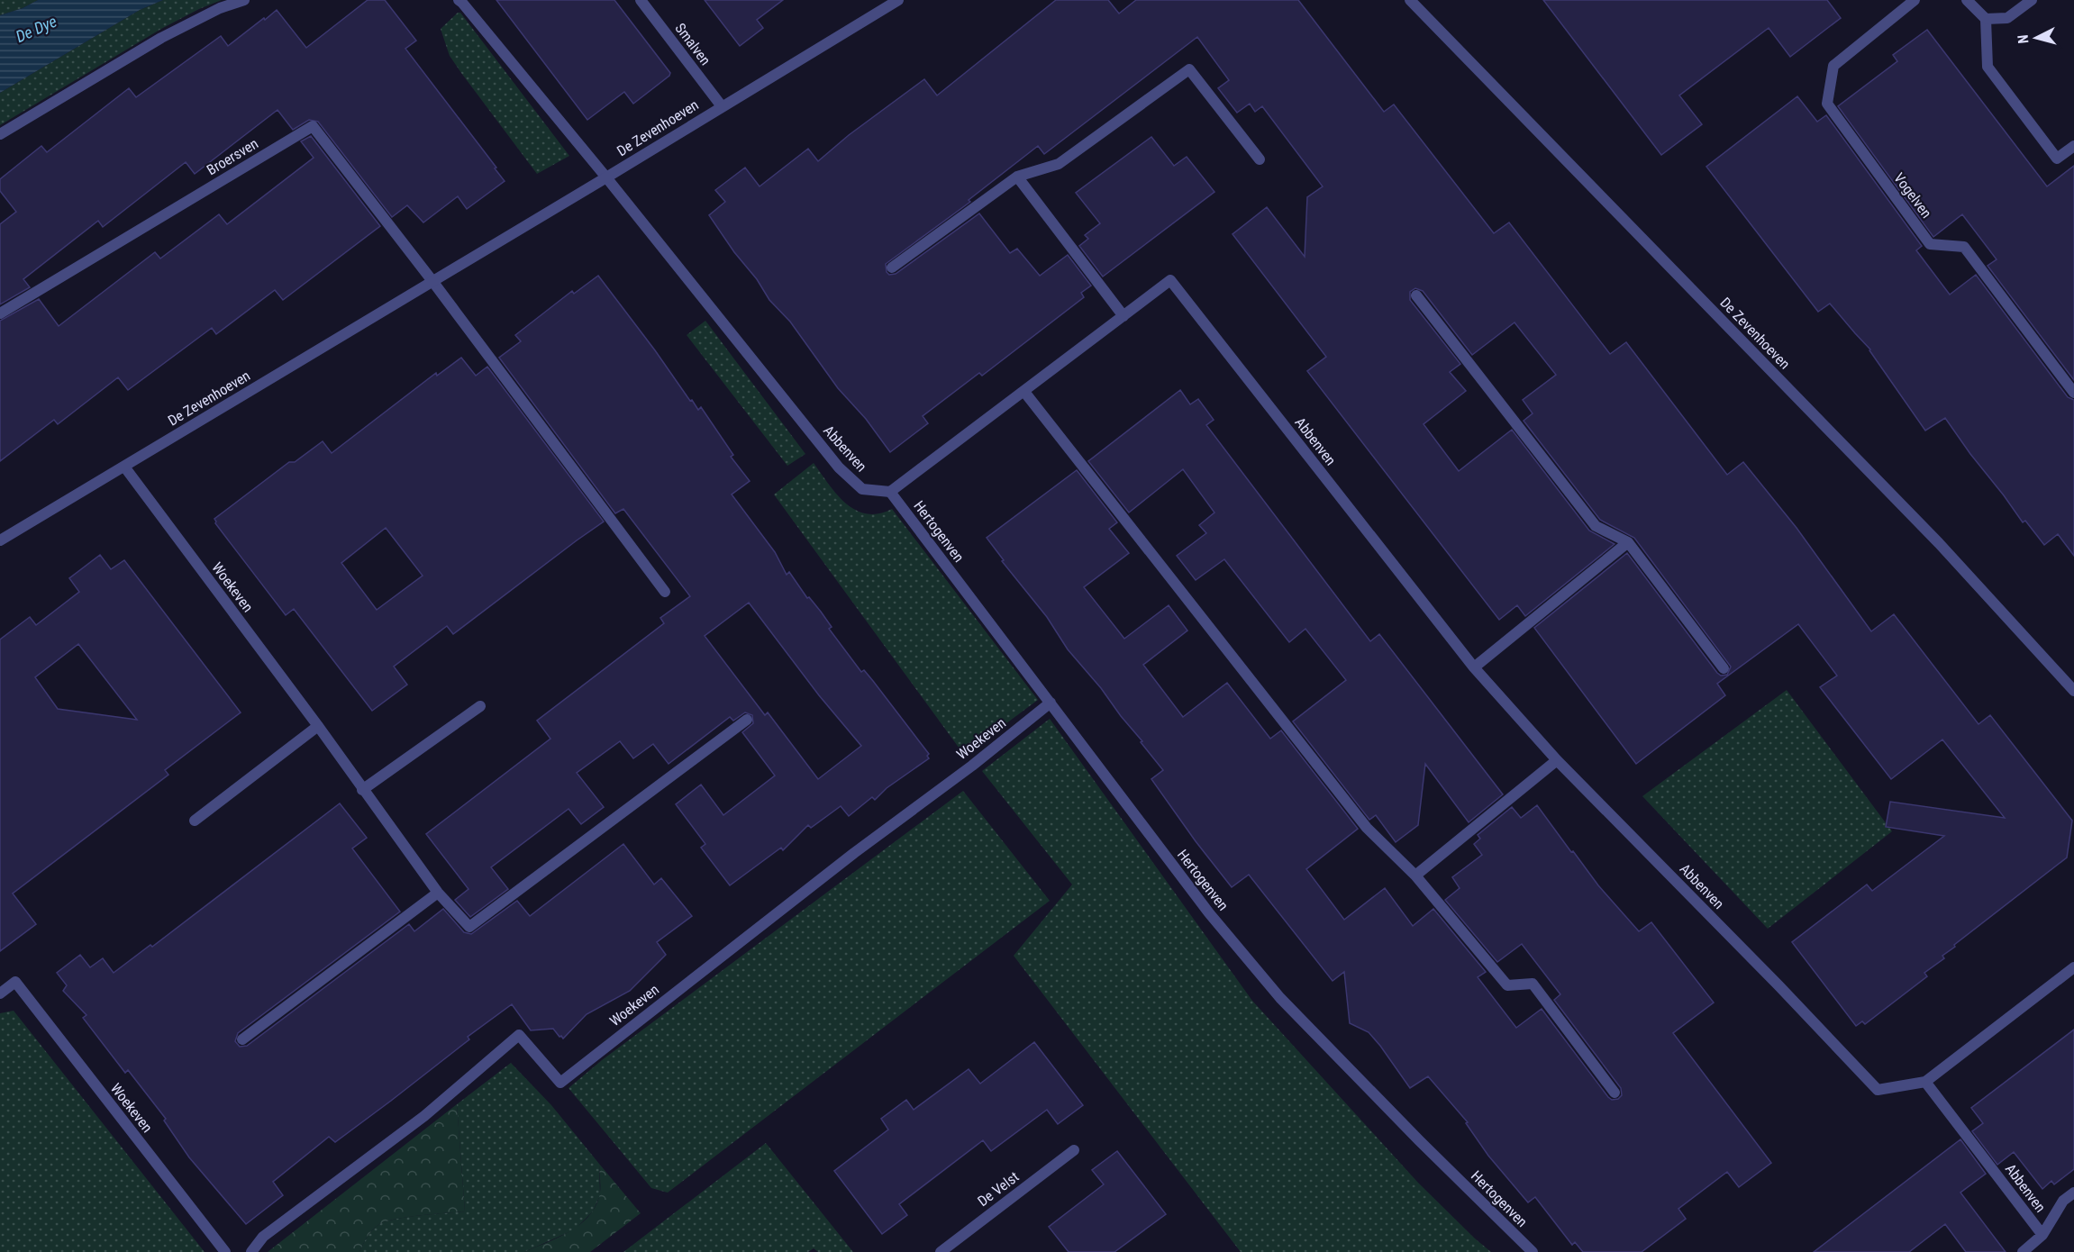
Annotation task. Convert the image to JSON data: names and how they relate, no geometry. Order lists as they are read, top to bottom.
{
  "streets": {
    "street": [
      "Smalven",
      "De Zevenhoeven",
      "Broersven",
      "Vogelven",
      "Abbenven",
      "Hertogenven",
      "Woekeven",
      "De Velst"
    ]
  },
  "crossings": [
    ["Smalven", "De Zevenhoeven"],
    ["De Zevenhoeven", "Broersven"],
    ["De Zevenhoeven", "Abbenven"],
    ["De Zevenhoeven", "Woekeven"],
    ["Abbenven", "Hertogenven"],
    ["Hertogenven", "Woekeven"]
  ],
  "water": ["De Dye"],
  "north": "left"
}
